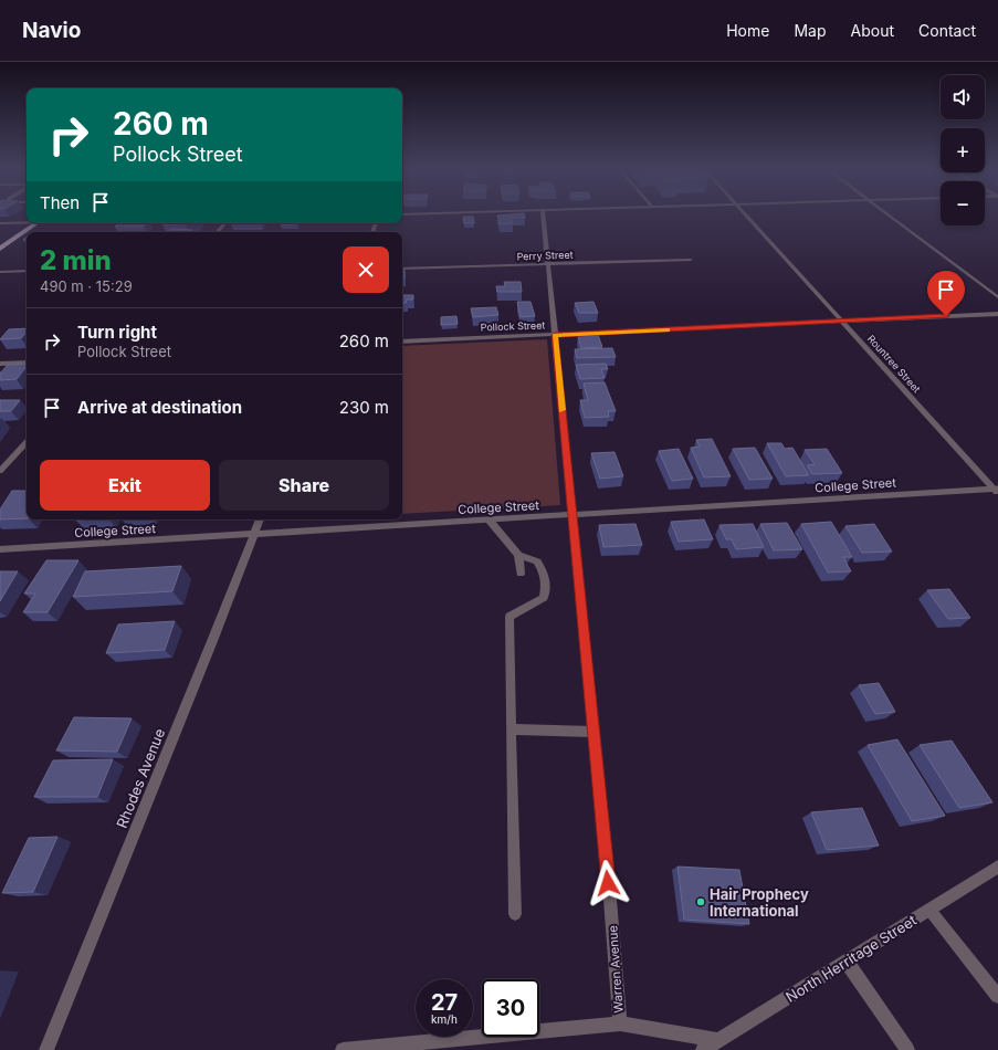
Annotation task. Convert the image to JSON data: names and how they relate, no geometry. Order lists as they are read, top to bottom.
{
  "streets": {
    "street": [
      "Perry Street",
      "Pollock Street",
      "Rountree Street",
      "College Street",
      "Rhodes Avenue",
      "North Herritage Street",
      "Warren Avenue"
    ]
  },
  "crossings": [
    ["Perry Street", "Warren Avenue"],
    ["Pollock Street", "Rountree Street"],
    ["Pollock Street", "Warren Avenue"],
    ["Rountree Street", "College Street"],
    ["College Street", "Rhodes Avenue"],
    ["College Street", "Warren Avenue"],
    ["North Herritage Street", "Warren Avenue"]
  ],
  "places": ["Hair Prophecy International"],
  "page": {
    "header": "Navio",
    "nav": [
      "Home",
      "Map",
      "About",
      "Contact"
    ],
    "map_buttons": ["+", "−"],
    "turn": ["260 m", "Pollock Street"],
    "then": "Then",
    "heading": ["2 min", "490 m · 15:29"],
    "list": [
      {
        "name": "Turn right",
        "note": "Pollock Street",
        "value": "260 m"
      },
      {
        "name": "Arrive at destination",
        "value": "230 m"
      }
    ],
    "buttons": ["Exit", "Share"],
    "speed": "27 km/h",
    "limit": "30"
  }
}
